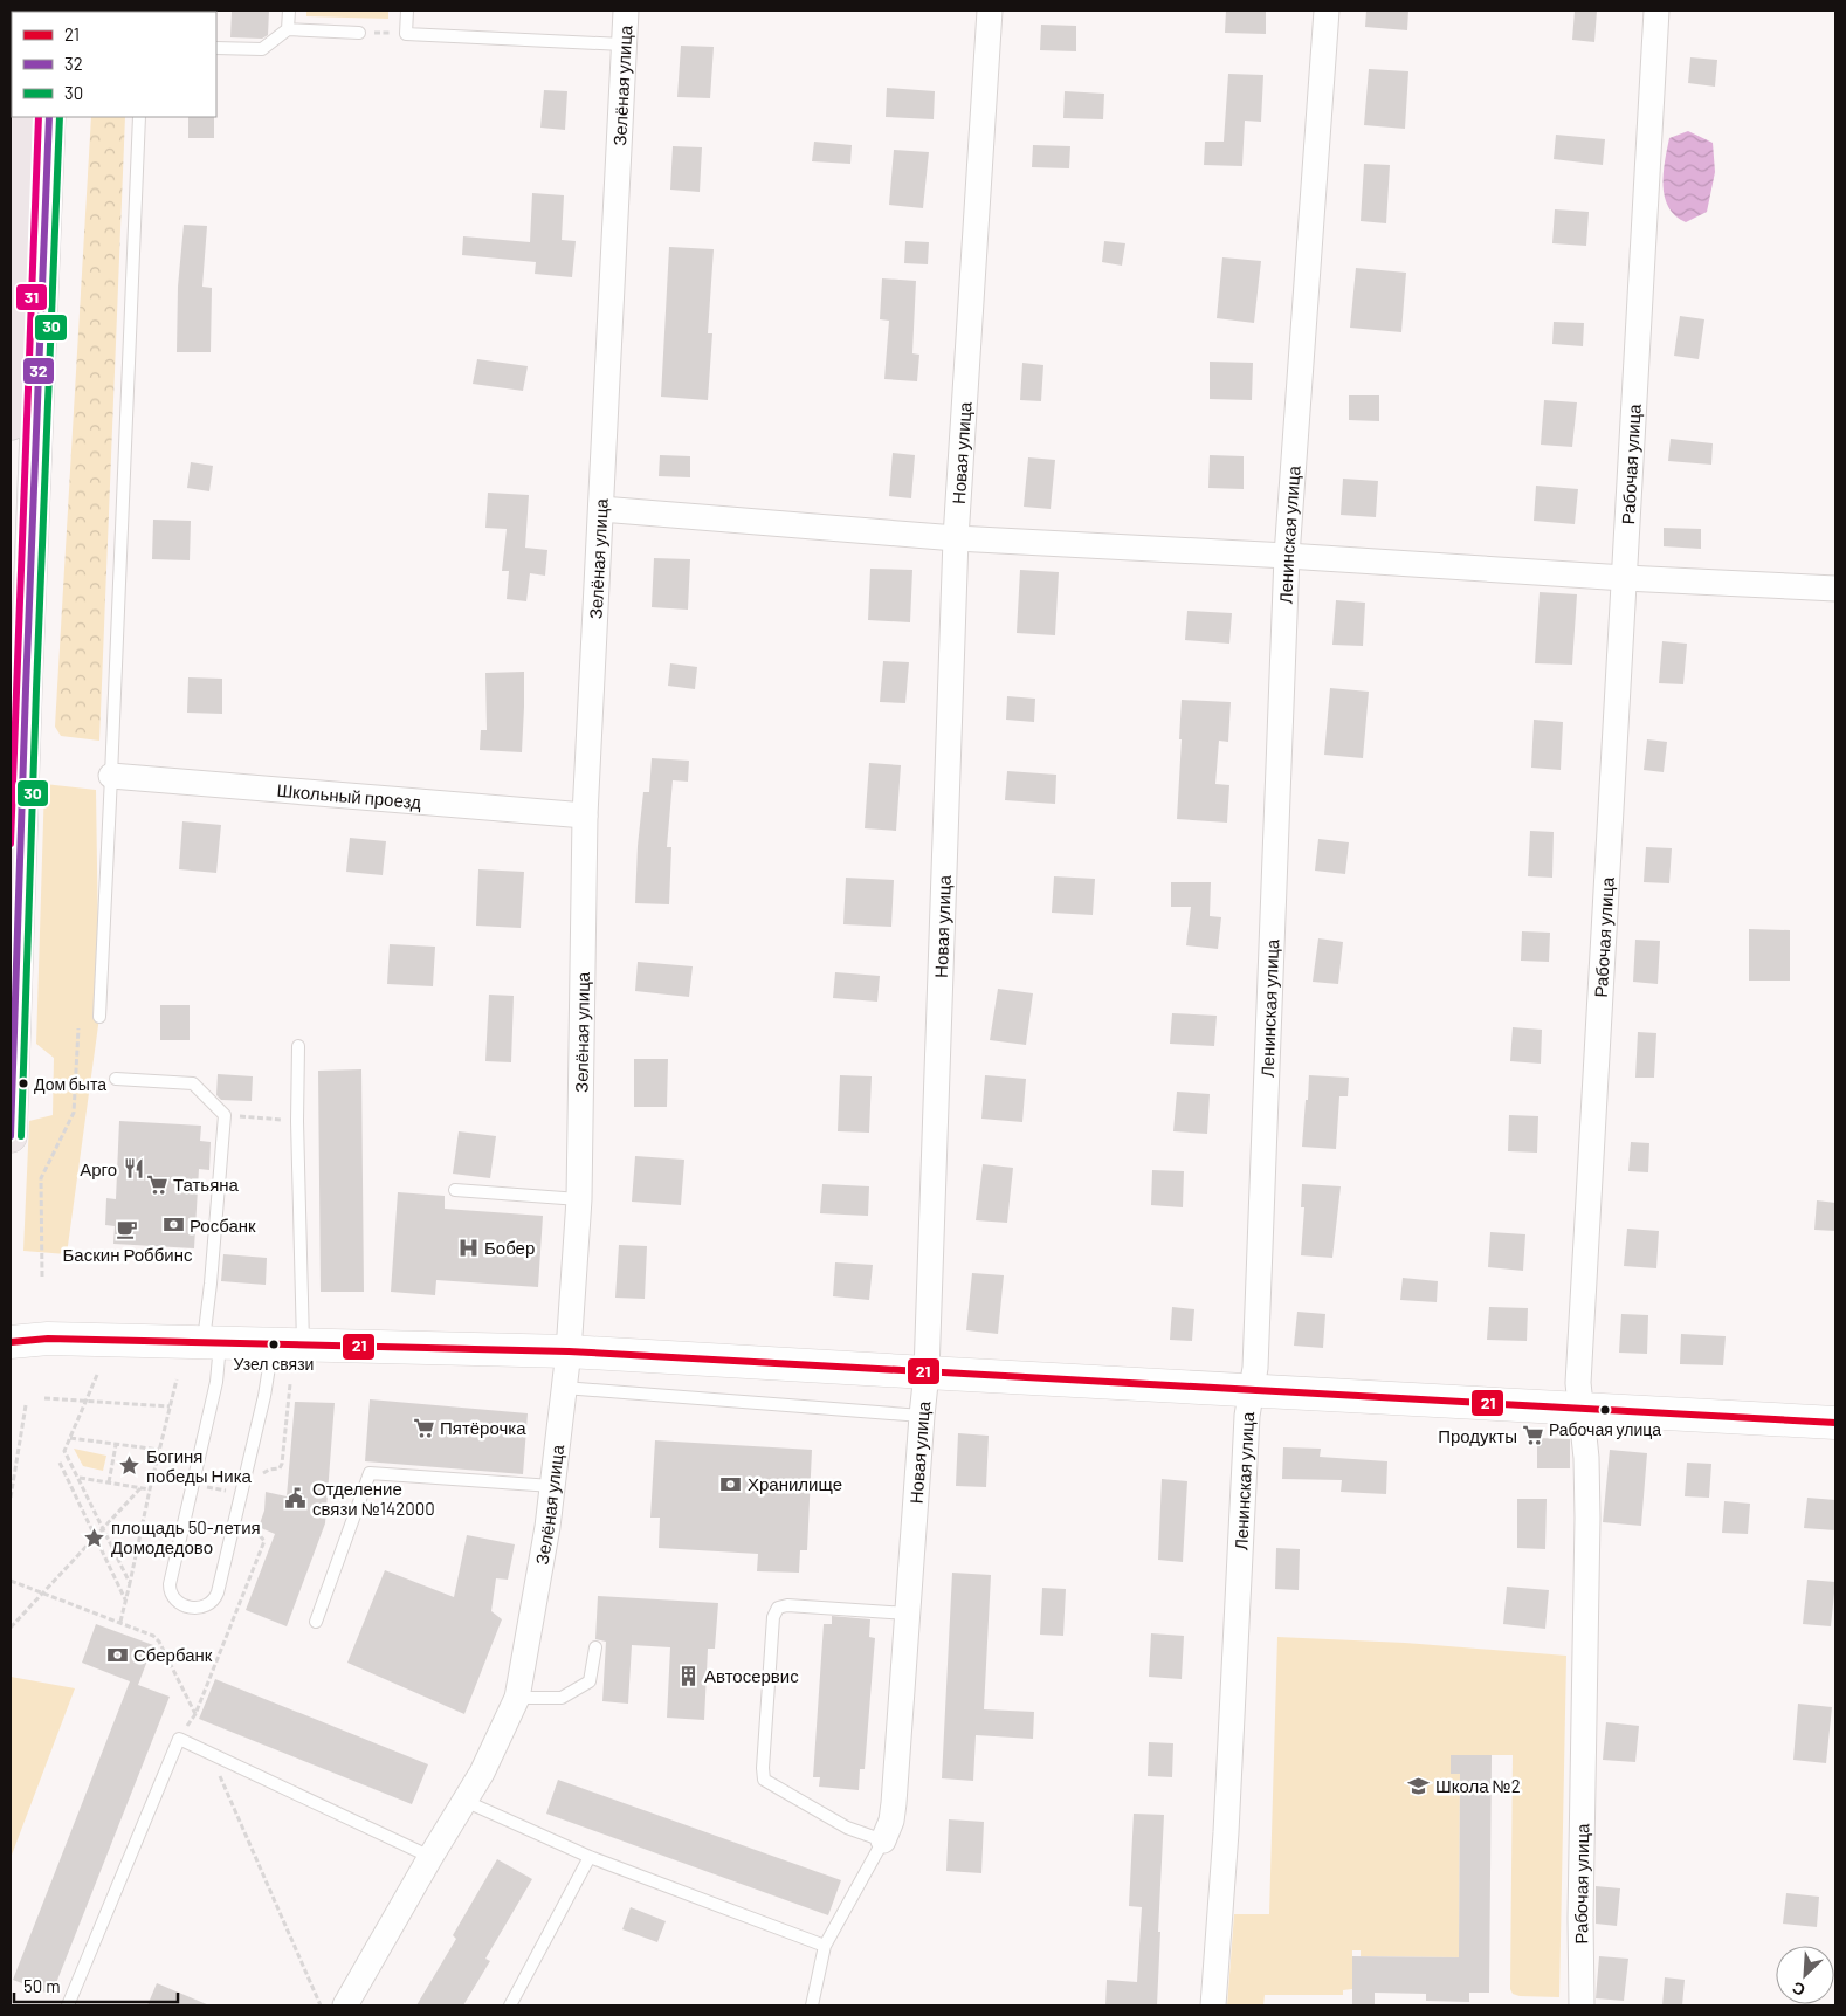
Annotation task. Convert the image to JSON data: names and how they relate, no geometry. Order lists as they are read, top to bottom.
{
  "streets": {
    "street": [
      "Зелёная улица",
      "Новая улица",
      "Рабочая улица",
      "Ленинская улица",
      "Школьный проезд"
    ]
  },
  "crossings": [
    ["Зелёная улица", "Школьный проезд"]
  ],
  "places": {
    "other": ["Дом быта", "Узел связи", "Рабочая улица"],
    "restaurant": ["Арго"],
    "supermarket": ["Татьяна", "Пятёрочка", "Продукты"],
    "bank": ["Росбанк", "Хранилище", "Сбербанк"],
    "cafe": ["Баскин Роббинс"],
    "hospital": ["Бобер"],
    "place": ["Богиня победы Ника", "площадь 50-летия Домодедово"],
    "public building": ["Отделение связи №142000"],
    "building": ["Автосервис"],
    "school or university": ["Школа №2"]
  },
  "lines": [
    "transit line 32",
    "transit line 30",
    "transit line 31",
    "transit line 21"
  ],
  "legend": ["21", "32", "30"],
  "scale_bar": "50 m",
  "north": "bottom left"
}
